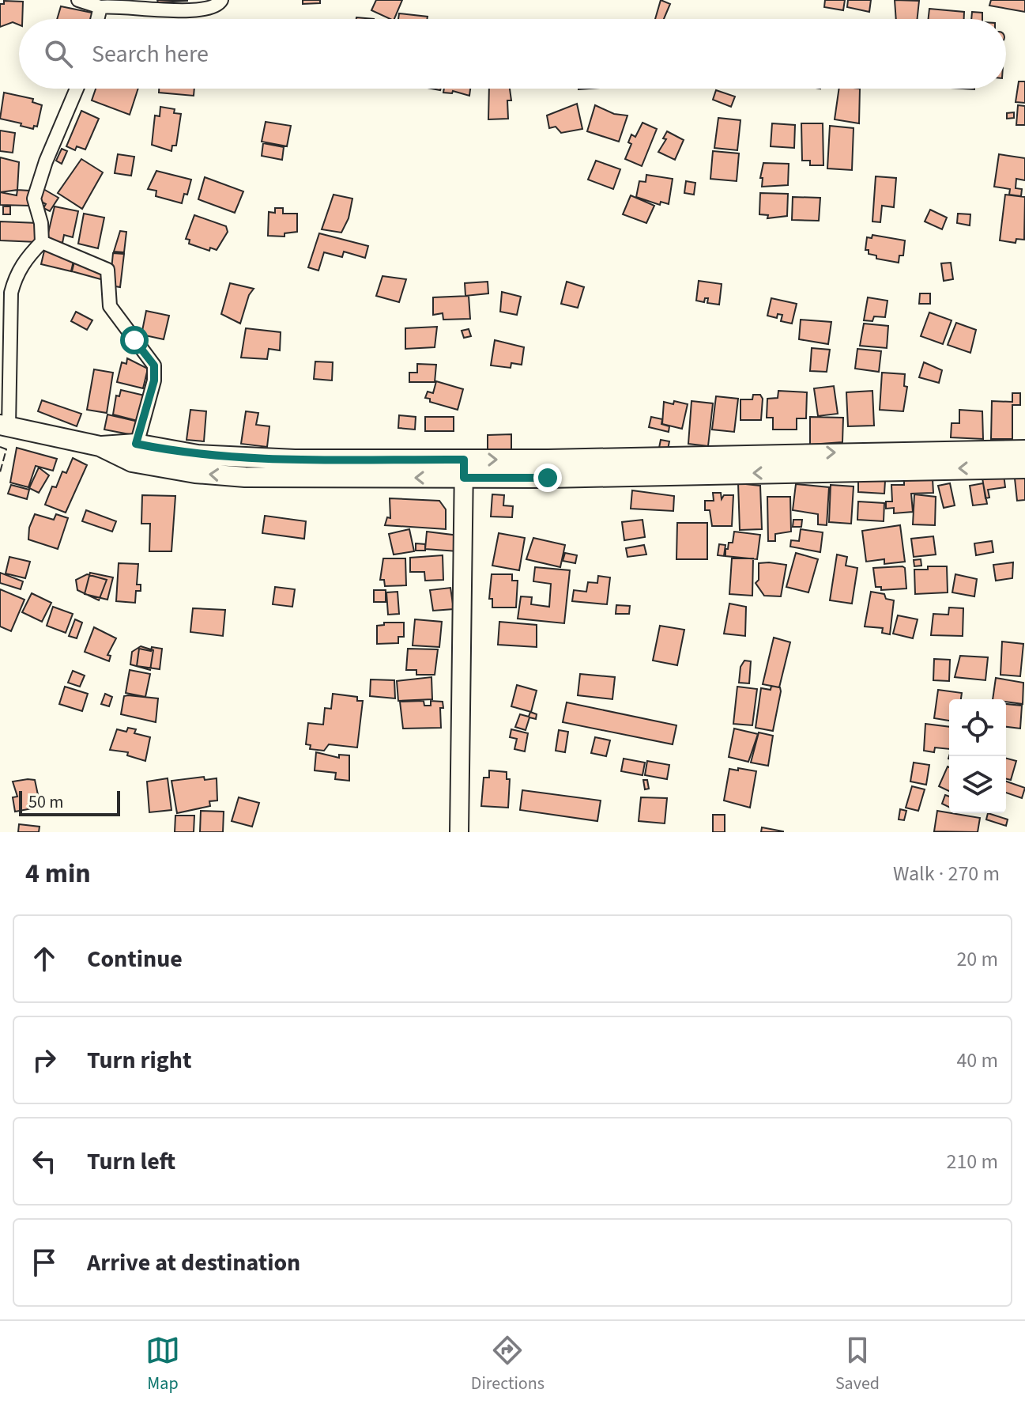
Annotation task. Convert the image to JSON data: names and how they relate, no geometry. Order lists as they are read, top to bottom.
{
  "scale_bar": "50 m",
  "page": {
    "search": "Search here",
    "scale": "50 m",
    "heading": ["4 min", "Walk · 270 m"],
    "list": [
      ["Continue", "20 m"],
      ["Turn right", "40 m"],
      ["Turn left", "210 m"],
      "Arrive at destination"
    ],
    "nav": ["Map", "Directions", "Saved"]
  }
}
